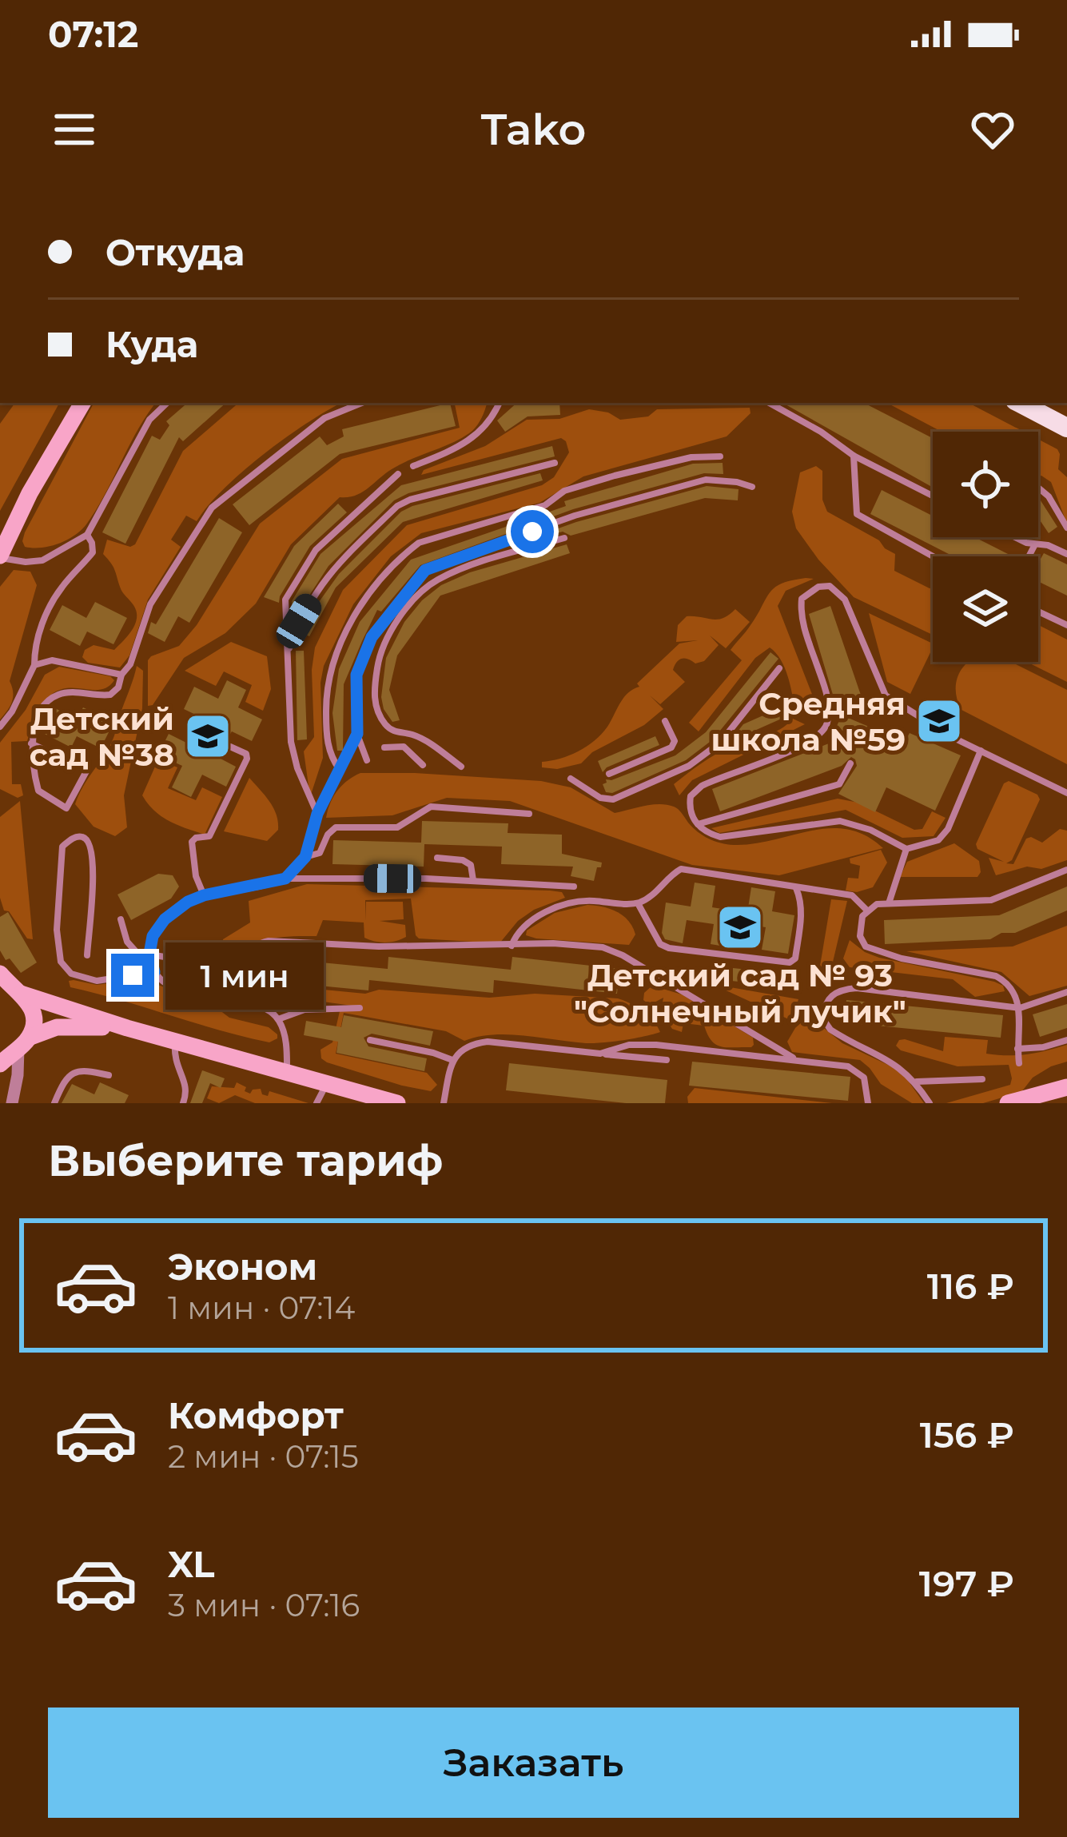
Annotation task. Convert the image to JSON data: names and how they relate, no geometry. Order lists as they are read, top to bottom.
{
  "places": {
    "school or university": ["Средняя школа №59", "Детский сад №38", "Детский сад № 93 \"Солнечный лучик\""]
  },
  "page": {
    "status": "07:12",
    "header": "Tako",
    "banner": ["Откуда", "Куда"],
    "bubble": "1 мин",
    "heading": "Выберите тариф",
    "list": [
      {
        "name": "Эконом",
        "note": "1 мин · 07:14",
        "value": "116 ₽"
      },
      {
        "name": "Комфорт",
        "note": "2 мин · 07:15",
        "value": "156 ₽"
      },
      {
        "name": "XL",
        "note": "3 мин · 07:16",
        "value": "197 ₽"
      }
    ],
    "buttons": "Заказать"
  }
}
